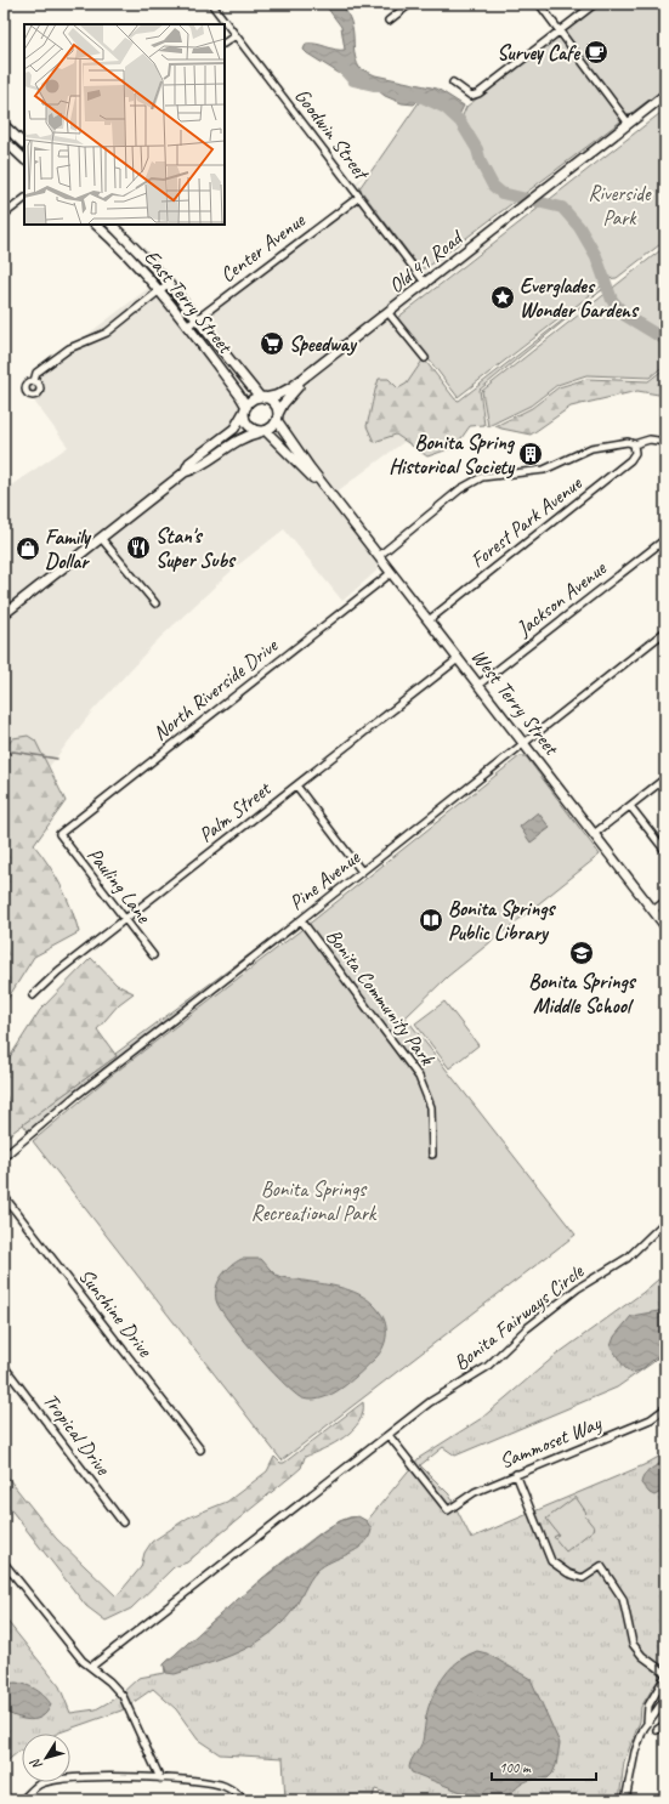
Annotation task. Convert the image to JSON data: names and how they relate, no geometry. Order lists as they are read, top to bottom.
{
  "streets": {
    "street": [
      "Goodwin Street",
      "Center Avenue",
      "Old 41 Road",
      "East Terry Street",
      "Forest Park Avenue",
      "Jackson Avenue",
      "North Riverside Drive",
      "West Terry Street",
      "Palm Street",
      "Pine Avenue",
      "Pauling Lane",
      "Bonita Community Park",
      "Sunshine Drive",
      "Bonita Fairways Circle",
      "Tropical Drive",
      "Sammoset Way"
    ]
  },
  "crossings": [
    ["Goodwin Street", "Center Avenue"],
    ["Goodwin Street", "Old 41 Road"],
    ["Center Avenue", "East Terry Street"],
    ["Old 41 Road", "East Terry Street"],
    ["Old 41 Road", "West Terry Street"],
    ["East Terry Street", "West Terry Street"],
    ["Forest Park Avenue", "West Terry Street"],
    ["Jackson Avenue", "West Terry Street"],
    ["North Riverside Drive", "West Terry Street"],
    ["North Riverside Drive", "Pauling Lane"],
    ["West Terry Street", "Palm Street"],
    ["West Terry Street", "Pine Avenue"],
    ["Palm Street", "Pauling Lane"],
    ["Pine Avenue", "Bonita Community Park"],
    ["Bonita Fairways Circle", "Sammoset Way"]
  ],
  "parks": ["Riverside Park", "Bonita Springs Recreational Park"],
  "places": {
    "cafe": ["Survey Cafe"],
    "place": ["Everglades Wonder Gardens"],
    "supermarket": ["Speedway"],
    "building": ["Bonita Spring Historical Society"],
    "restaurant": ["Stan's Super Subs"],
    "shop": ["Family Dollar"],
    "library": ["Bonita Springs Public Library"],
    "school or university": ["Bonita Springs Middle School"]
  },
  "scale_bar": "100 m",
  "north": "bottom left"
}
